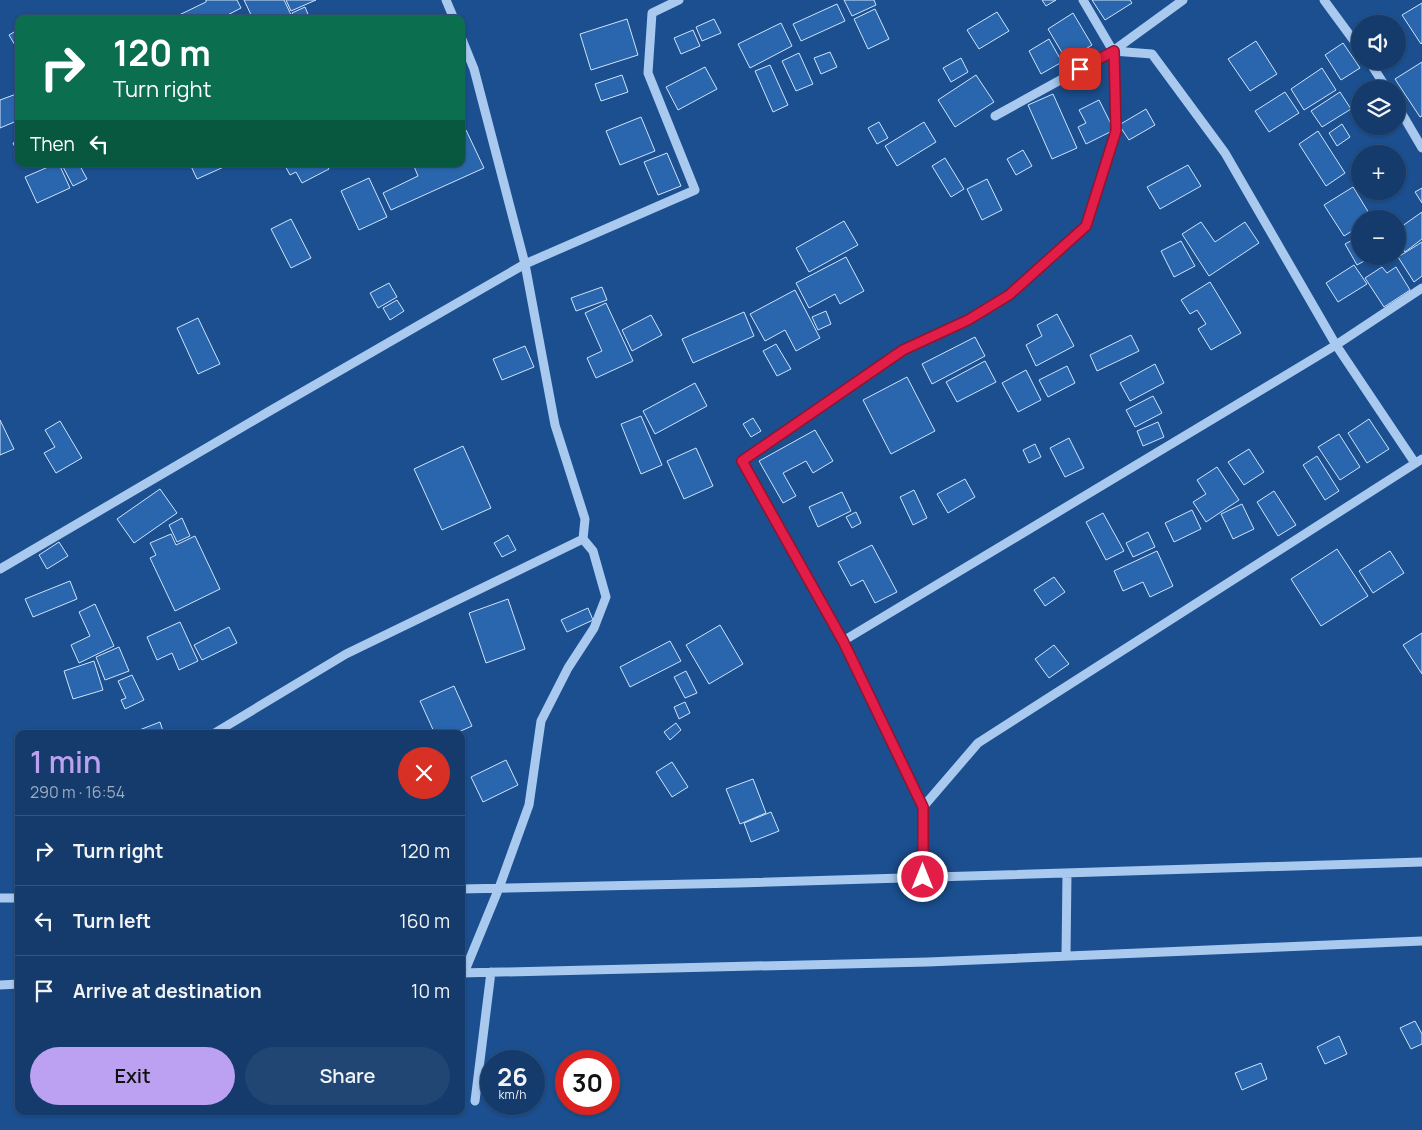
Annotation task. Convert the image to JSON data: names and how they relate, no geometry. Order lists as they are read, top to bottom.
{
  "page": {
    "map_buttons": ["+", "−"],
    "turn": ["120 m", "Turn right"],
    "then": "Then",
    "heading": ["1 min", "290 m · 16:54"],
    "list": [
      {
        "name": "Turn right",
        "value": "120 m"
      },
      {
        "name": "Turn left",
        "value": "160 m"
      },
      {
        "name": "Arrive at destination",
        "value": "10 m"
      }
    ],
    "buttons": ["Exit", "Share"],
    "speed": "26 km/h",
    "limit": "30"
  }
}
